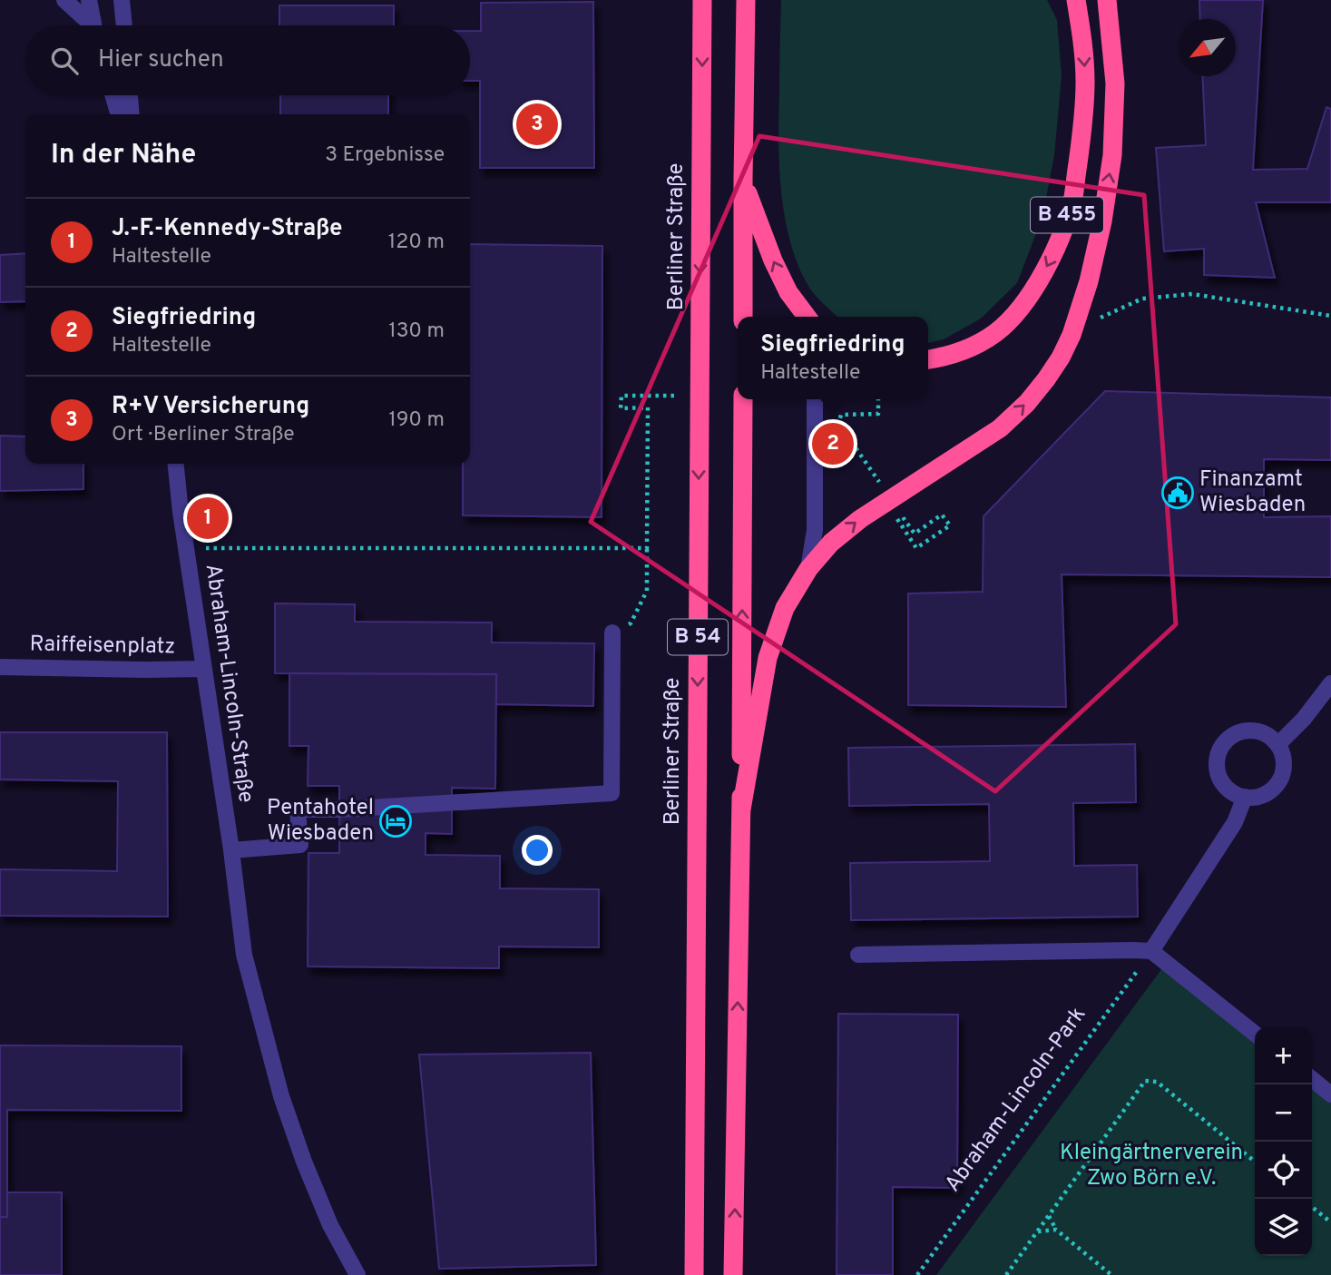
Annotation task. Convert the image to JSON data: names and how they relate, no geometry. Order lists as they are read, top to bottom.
{
  "streets": {
    "highway": ["B 455", "Berliner Straße", "B 54"],
    "street": ["Raiffeisenplatz", "Abraham-Lincoln-Straße"],
    "path": ["Abraham-Lincoln-Park"]
  },
  "crossings": [
    ["Raiffeisenplatz", "Abraham-Lincoln-Straße"]
  ],
  "parks": ["Kleingärtnerverein Zwo Börn e.V."],
  "places": {
    "public building": ["Finanzamt Wiesbaden"],
    "hotel": ["Pentahotel Wiesbaden"]
  },
  "north": "bottom left",
  "page": {
    "search": "Hier suchen",
    "pins": ["3", "2", "1"],
    "heading": ["In der Nähe", "3 Ergebnisse"],
    "list": [
      {
        "mark": "1",
        "name": "J.-F.-Kennedy-Straße",
        "note": "Haltestelle",
        "value": "120 m"
      },
      {
        "mark": "2",
        "name": "Siegfriedring",
        "note": "Haltestelle",
        "value": "130 m"
      },
      {
        "mark": "3",
        "name": "R+V Versicherung",
        "note": "Ort · Berliner Straße",
        "value": "190 m"
      }
    ],
    "popup": ["Siegfriedring", "Haltestelle"],
    "map_buttons": ["+", "−"]
  }
}
